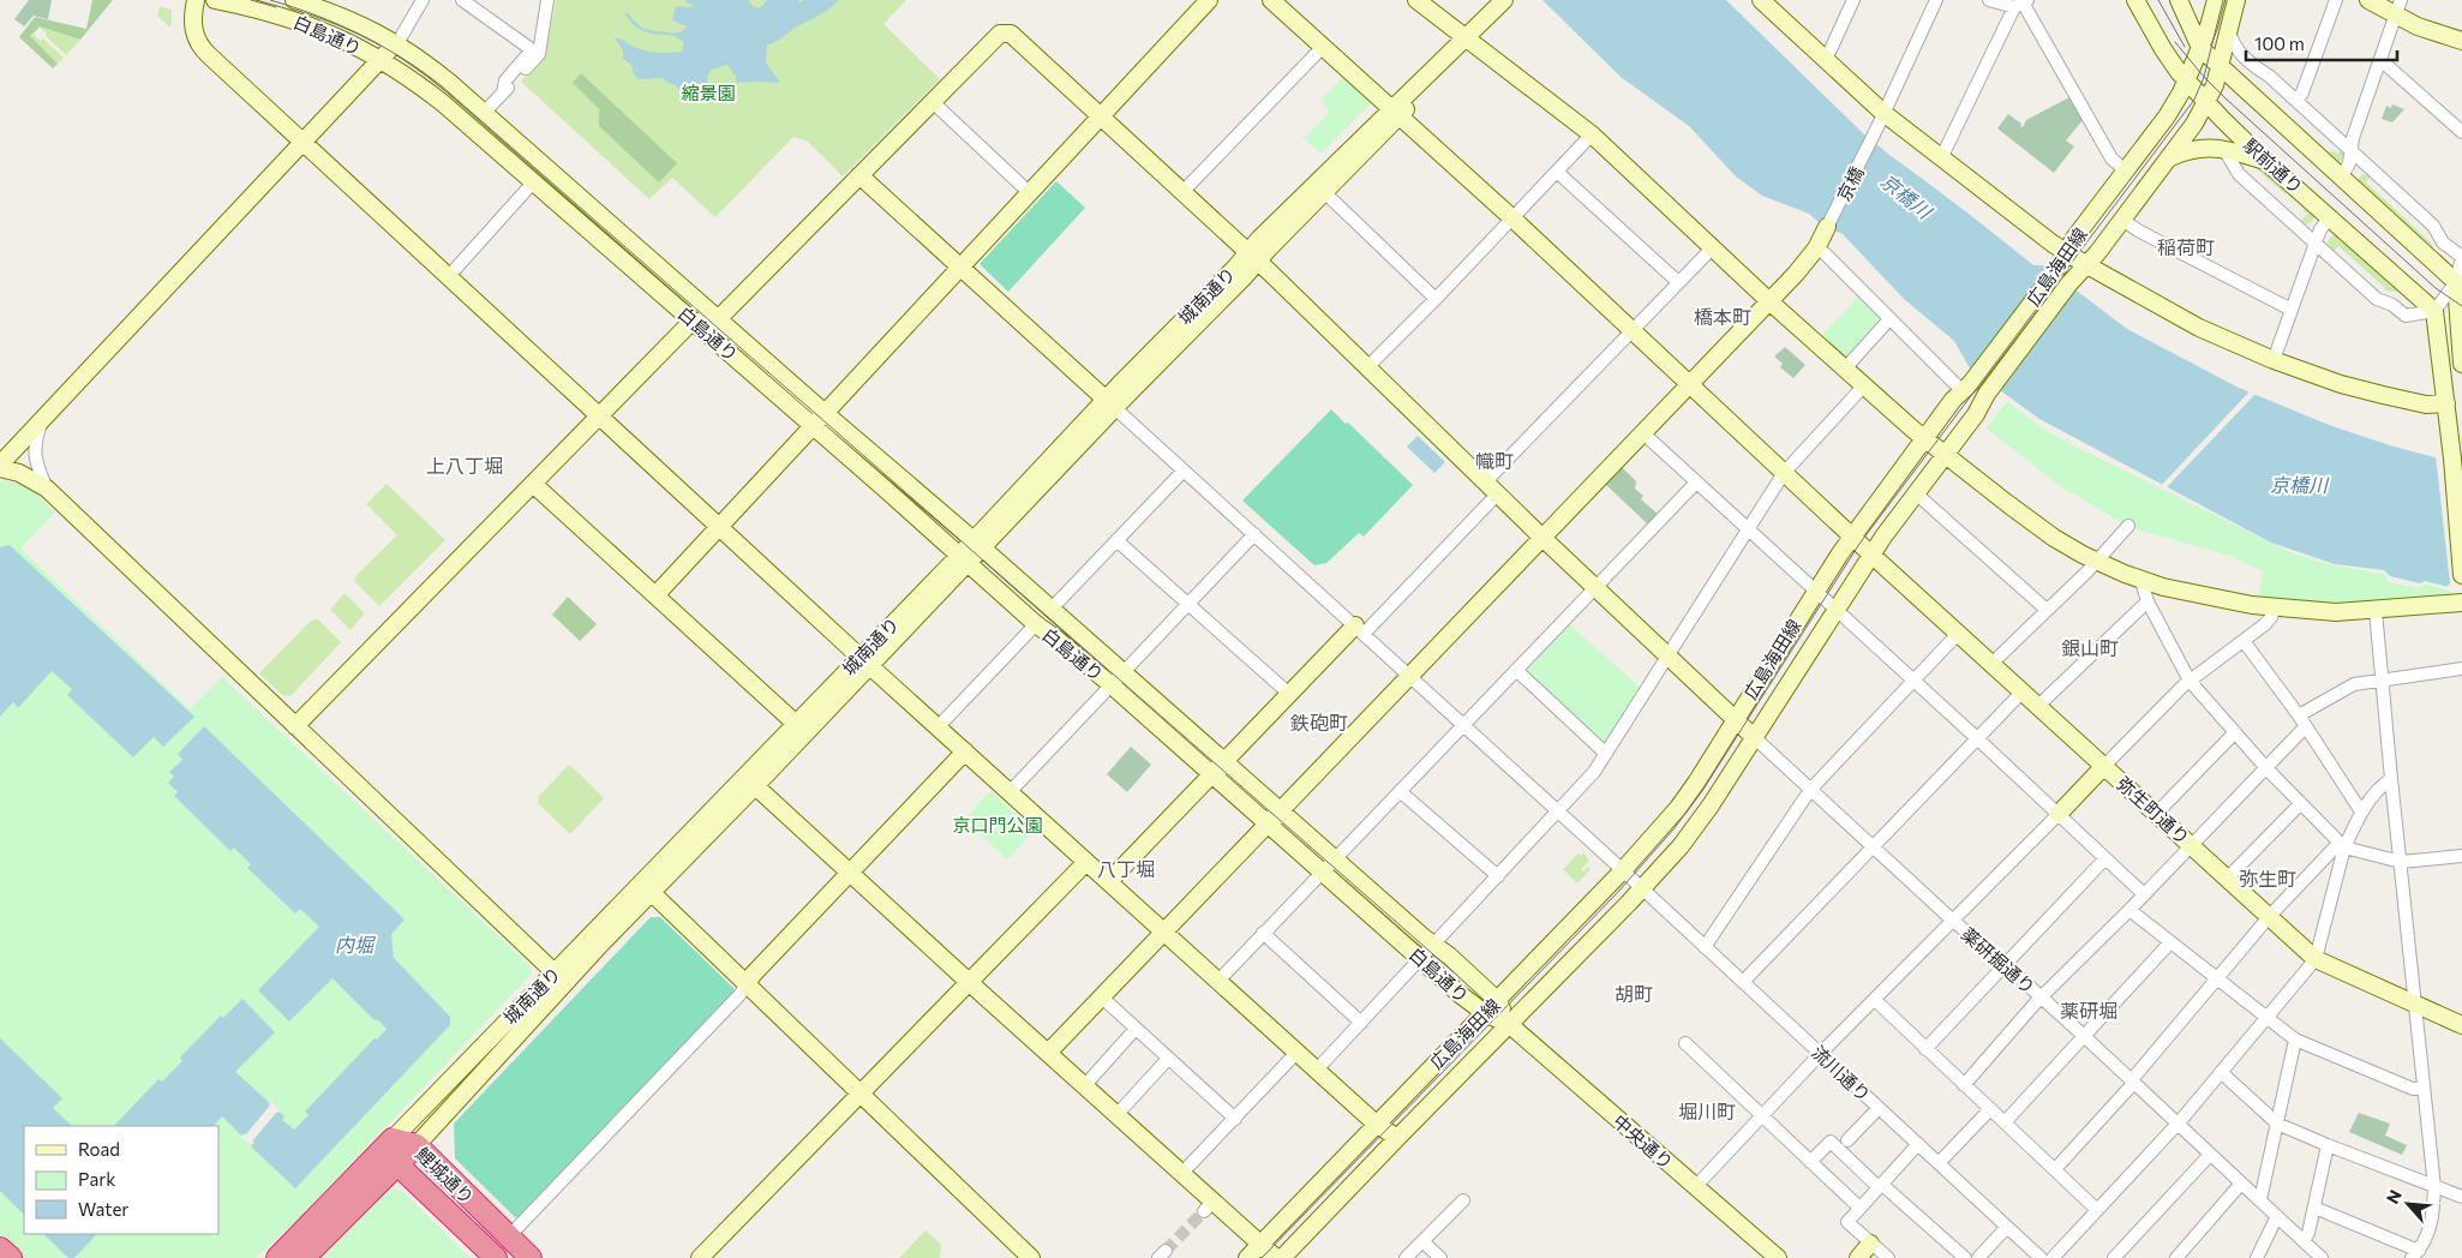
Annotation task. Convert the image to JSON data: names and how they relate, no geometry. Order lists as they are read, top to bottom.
{
  "streets": {
    "highway": ["城南通り", "鯉城通り"],
    "street": [
      "白島通り",
      "駅前通り",
      "京橋",
      "広島海田線",
      "弥生町通り",
      "薬研掘通り",
      "流川通り",
      "中央通り"
    ]
  },
  "crossings": [
    ["白島通り", "広島海田線"],
    ["白島通り", "城南通り"],
    ["白島通り", "中央通り"],
    ["駅前通り", "広島海田線"],
    ["広島海田線", "弥生町通り"],
    ["広島海田線", "薬研掘通り"],
    ["広島海田線", "流川通り"],
    ["広島海田線", "中央通り"],
    ["城南通り", "弥生町通り"],
    ["城南通り", "流川通り"],
    ["城南通り", "鯉城通り"]
  ],
  "districts": [
    "稲荷町",
    "橋本町",
    "幟町",
    "上八丁堀",
    "銀山町",
    "鉄砲町",
    "八丁堀",
    "弥生町",
    "胡町",
    "薬研堀",
    "堀川町"
  ],
  "water": ["京橋川", "内堀"],
  "parks": ["縮景園", "京口門公園"],
  "legend": ["Road", "Park", "Water"],
  "scale_bar": "100 m",
  "north": "top left"
}
